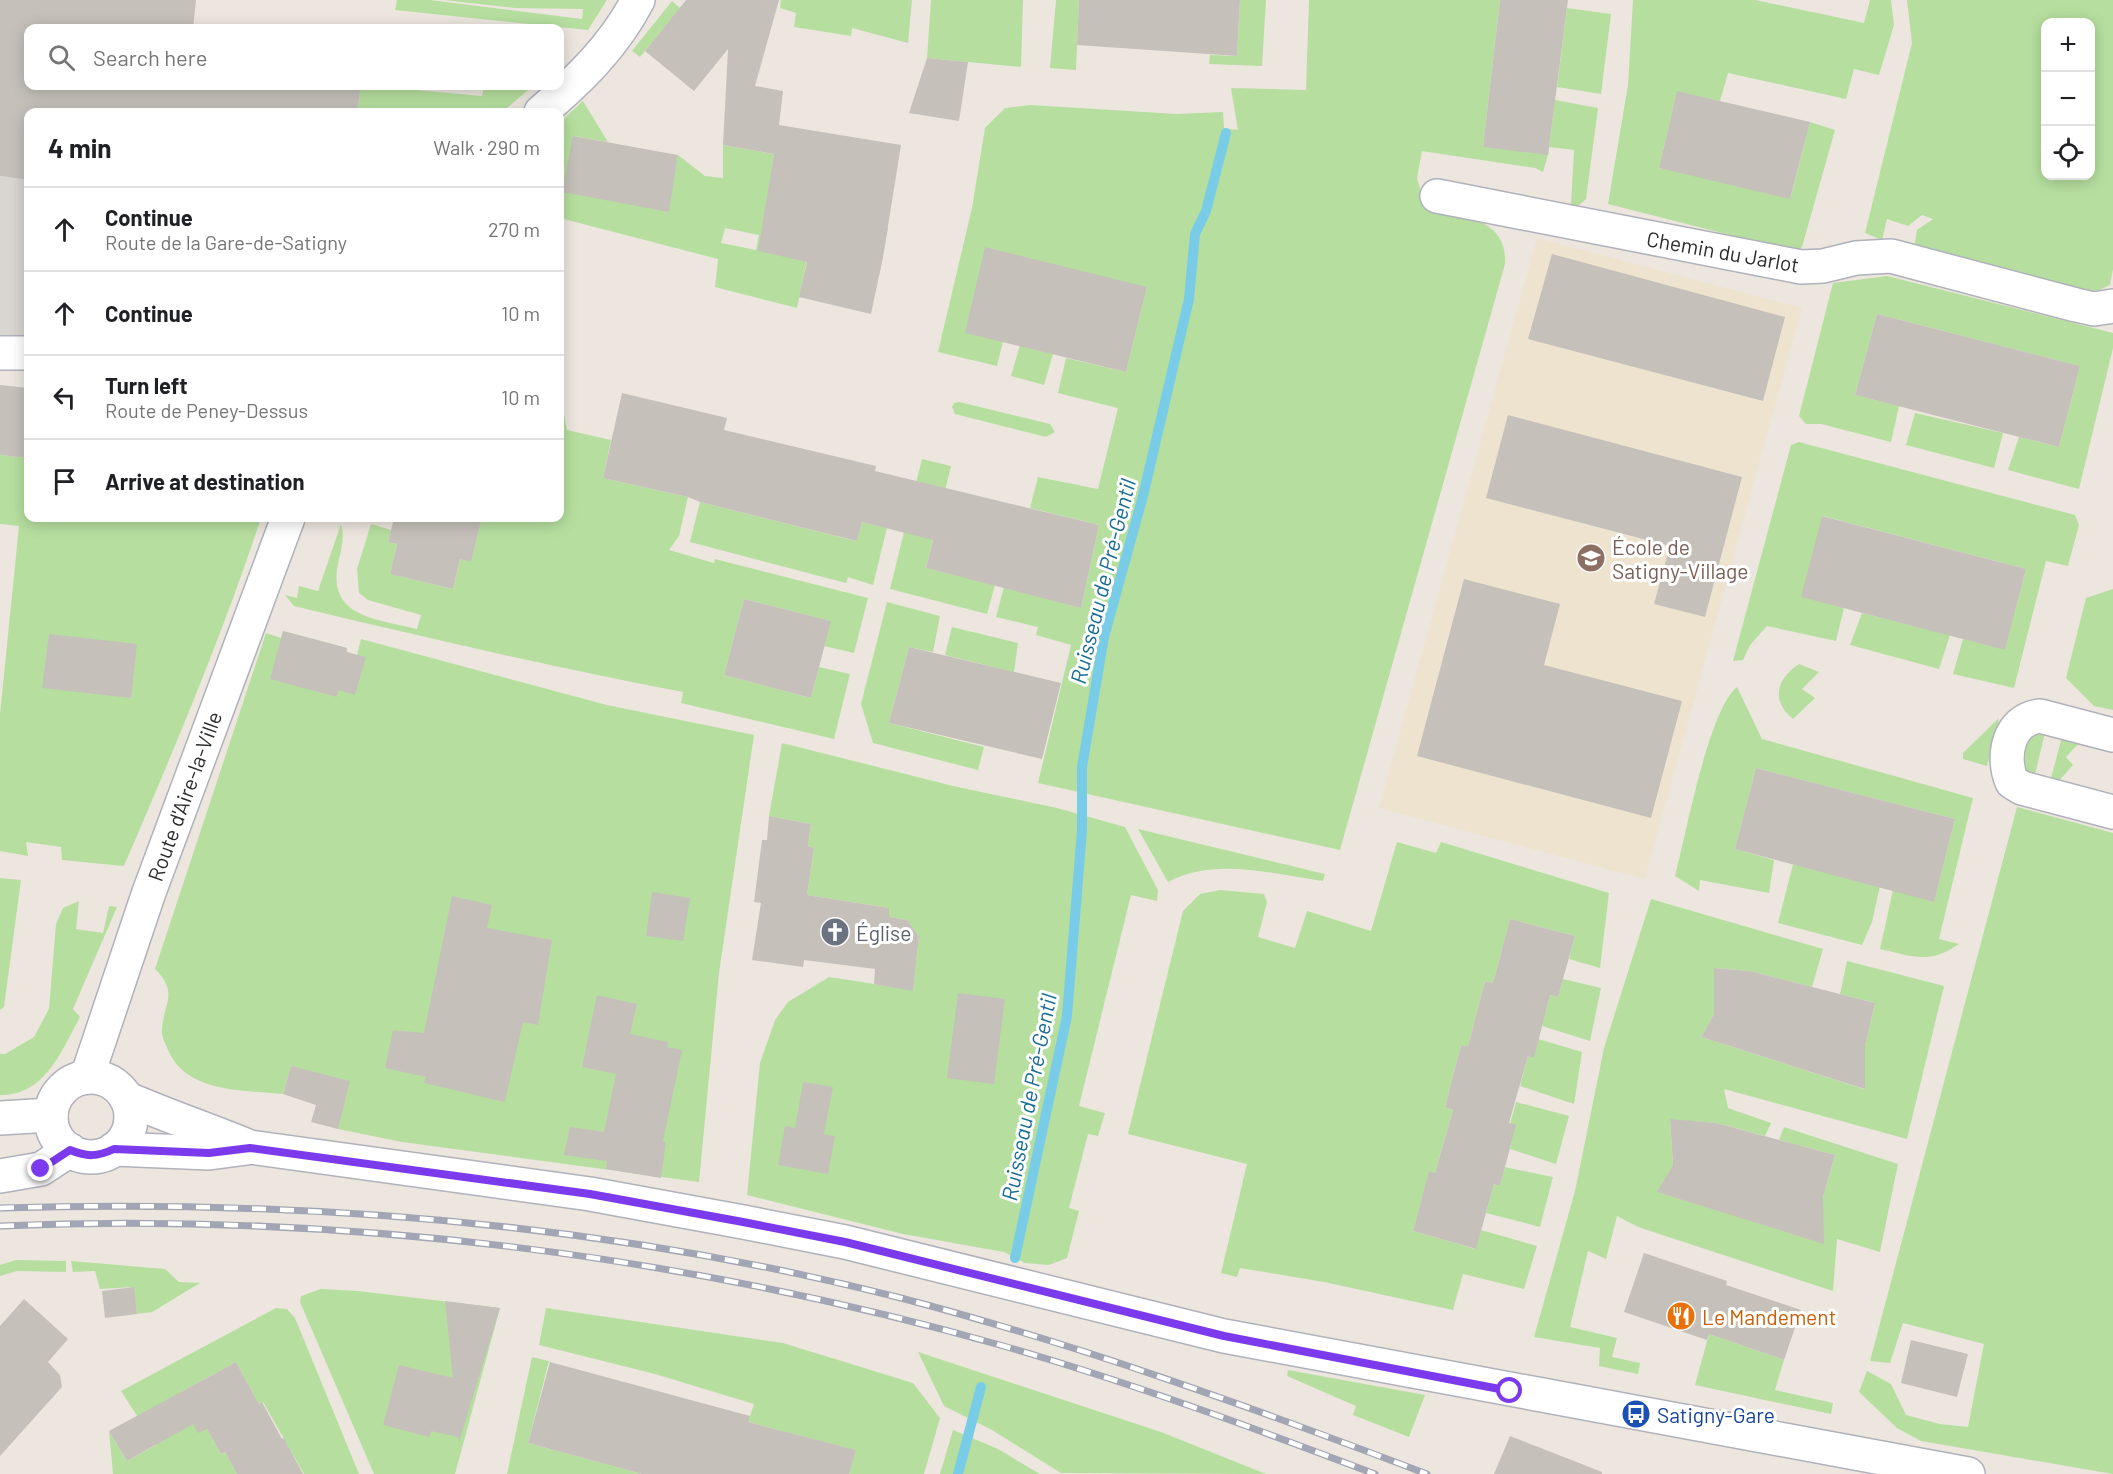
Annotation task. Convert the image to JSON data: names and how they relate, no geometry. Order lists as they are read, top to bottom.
{
  "streets": {
    "street": ["Chemin du Jarlot", "Route d'Aire-la-Ville"]
  },
  "water": ["Ruisseau de Pré-Gentil"],
  "places": {
    "school or university": ["École de Satigny-Village"],
    "church": ["Église"],
    "restaurant": ["Le Mandement"],
    "bus stop": ["Satigny-Gare"]
  },
  "page": {
    "map_buttons": ["+", "−"],
    "search": "Search here",
    "heading": ["4 min", "Walk · 290 m"],
    "list": [
      ["Continue", "Route de la Gare-de-Satigny", "270 m"],
      ["Continue", "10 m"],
      ["Turn left", "Route de Peney-Dessus", "10 m"],
      "Arrive at destination"
    ]
  }
}
